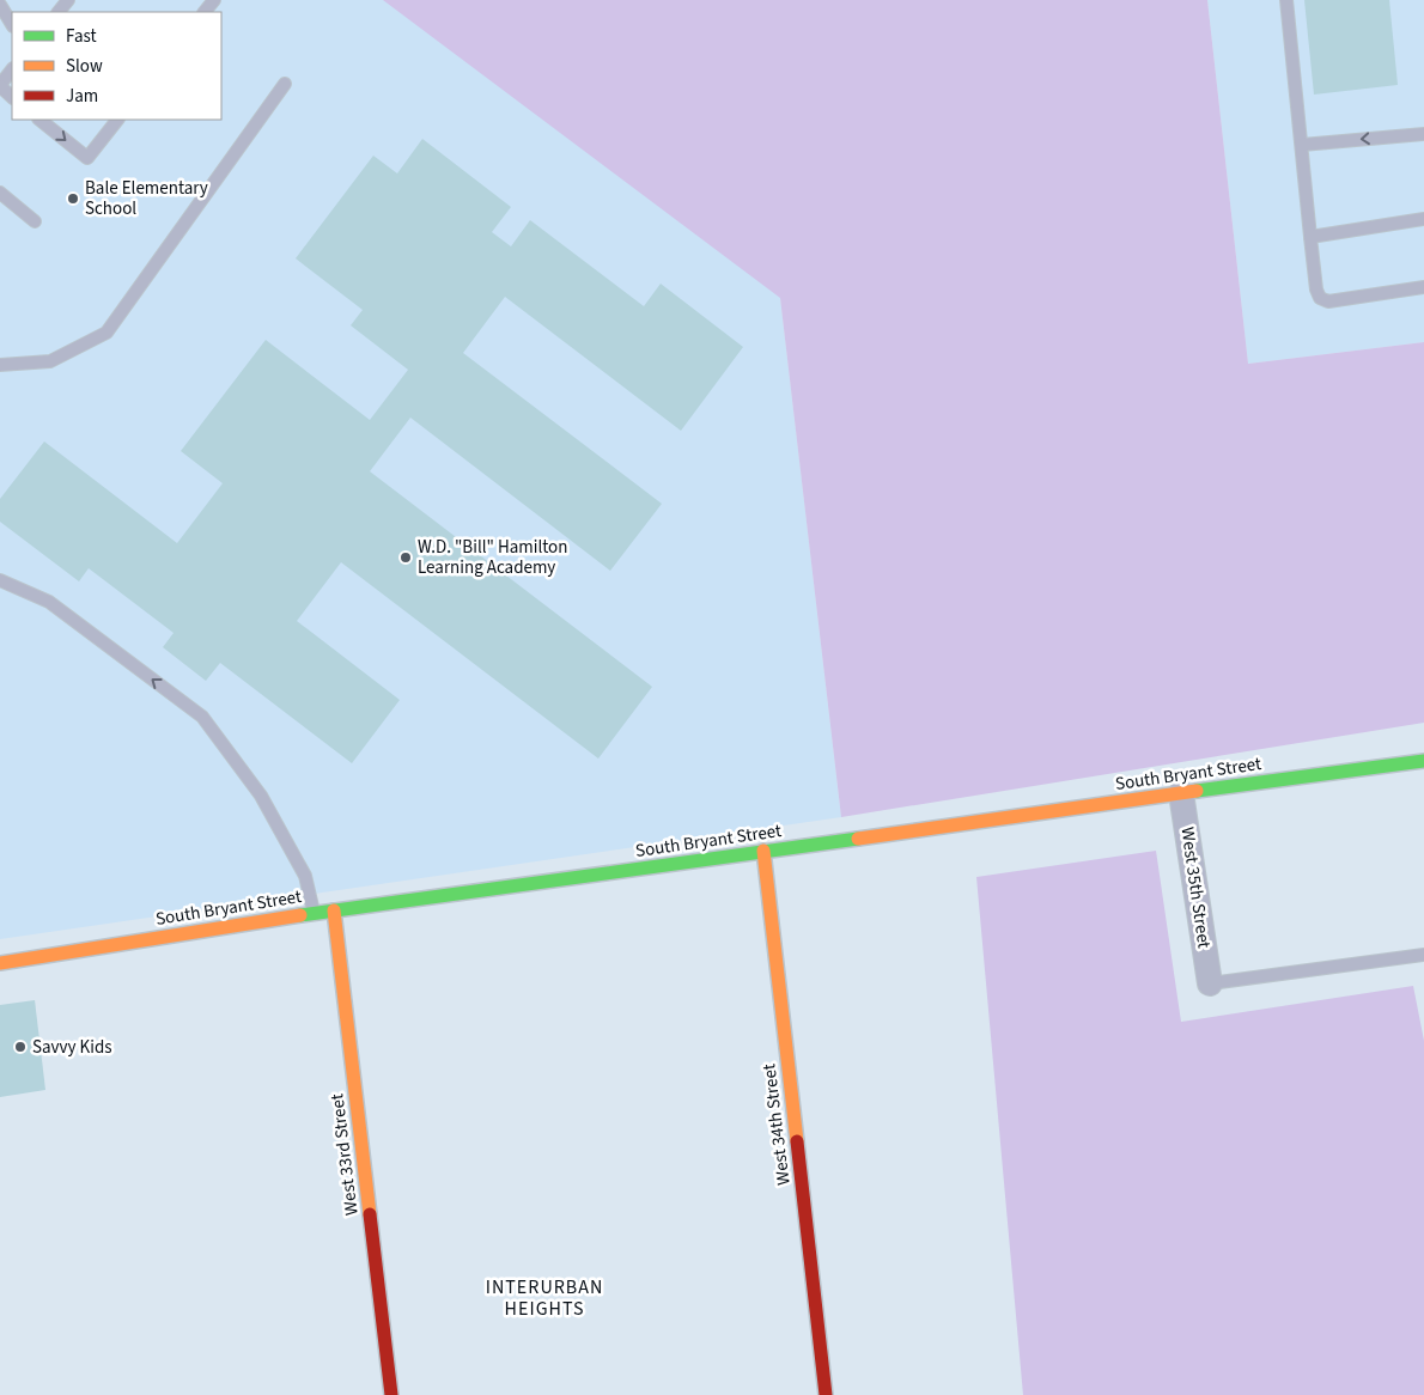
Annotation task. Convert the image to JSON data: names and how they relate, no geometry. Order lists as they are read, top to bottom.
{
  "streets": {
    "street": [
      "South Bryant Street",
      "West 35th Street",
      "West 34th Street",
      "West 33rd Street"
    ]
  },
  "crossings": [
    ["South Bryant Street", "West 35th Street"],
    ["South Bryant Street", "West 34th Street"],
    ["South Bryant Street", "West 33rd Street"]
  ],
  "districts": ["INTERURBAN HEIGHTS"],
  "places": ["Bale Elementary School", "W.D. \"Bill\" Hamilton Learning Academy", "Savvy Kids"],
  "legend": ["Fast", "Slow", "Jam"]
}
